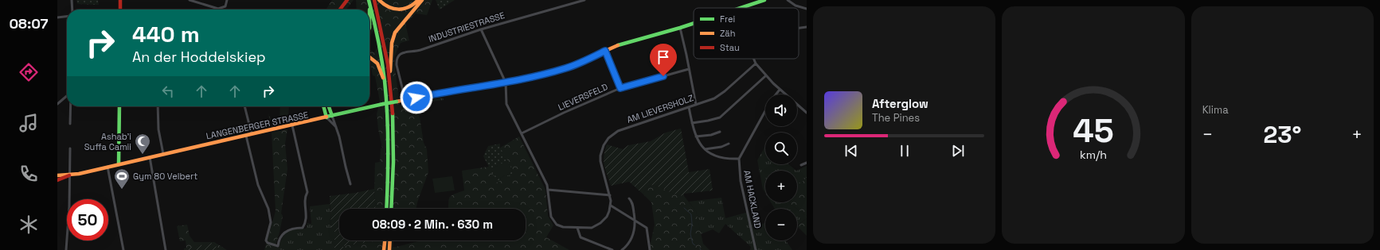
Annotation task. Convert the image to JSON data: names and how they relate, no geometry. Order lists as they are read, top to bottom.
{
  "streets": {
    "main road": ["LANGENBERGER STRASSE"],
    "street": [
      "INDUSTRIESTRASSE",
      "LIEVERSFELD",
      "AM LIEVERSHOLZ",
      "AM HACKLAND"
    ]
  },
  "crossings": [
    ["INDUSTRIESTRASSE", "LANGENBERGER STRASSE"]
  ],
  "places": {
    "mosque": ["Ashab'i Suffa Camii"],
    "sports": ["Gym 80 Velbert"]
  },
  "legend": ["Frei", "Zäh", "Stau"],
  "page": {
    "tabs": "08:07",
    "tile": "Klima",
    "turn": ["440 m", "An der Hoddelskiep"],
    "song": ["Afterglow", "The Pines"],
    "map_buttons": ["+", "−"],
    "heat": ["−", "23°", "+"],
    "limit": "50",
    "trip": "08:09 · 2 Min. · 630 m",
    "gauge": ["45", "km/h"]
  }
}
